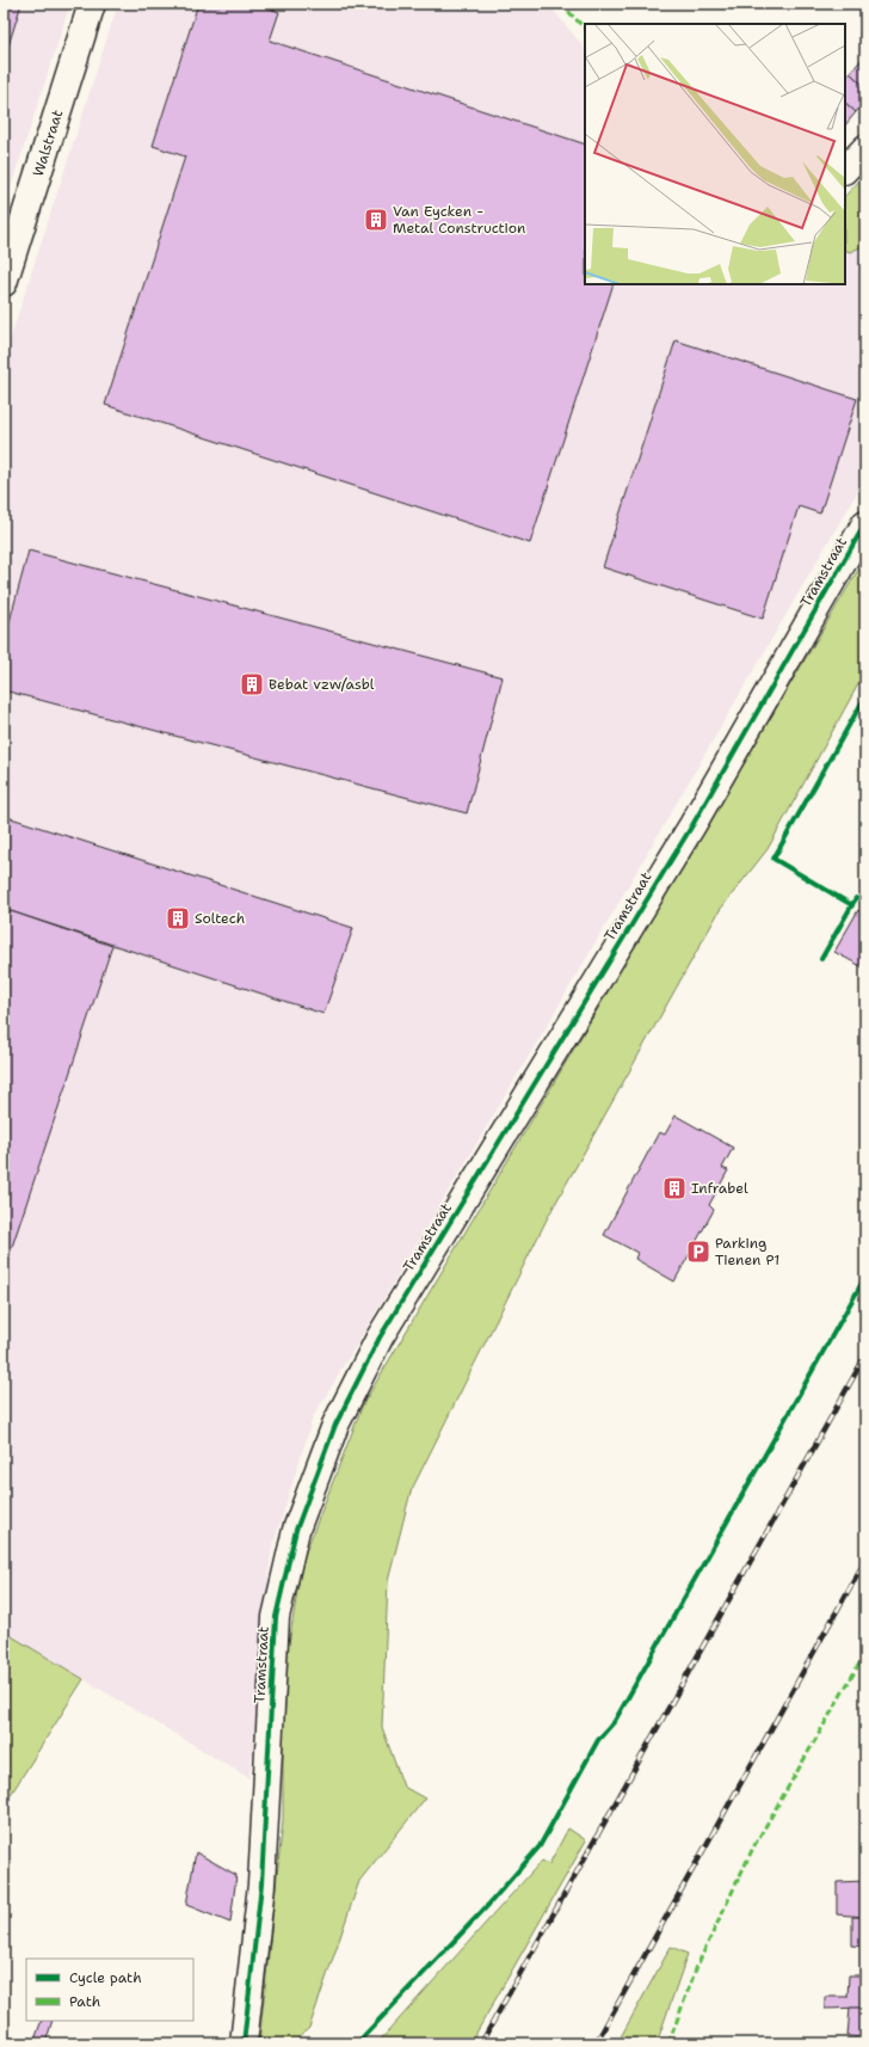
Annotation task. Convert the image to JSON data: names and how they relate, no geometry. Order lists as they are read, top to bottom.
{
  "streets": {
    "street": ["Walstraat", "Tramstraat"]
  },
  "places": {
    "building": [
      "Van Eycken - Metal Construction",
      "Bebat vzw/asbl",
      "Soltech",
      "Infrabel"
    ],
    "parking": ["Parking Tienen P1"]
  },
  "legend": ["Cycle path", "Path"]
}
